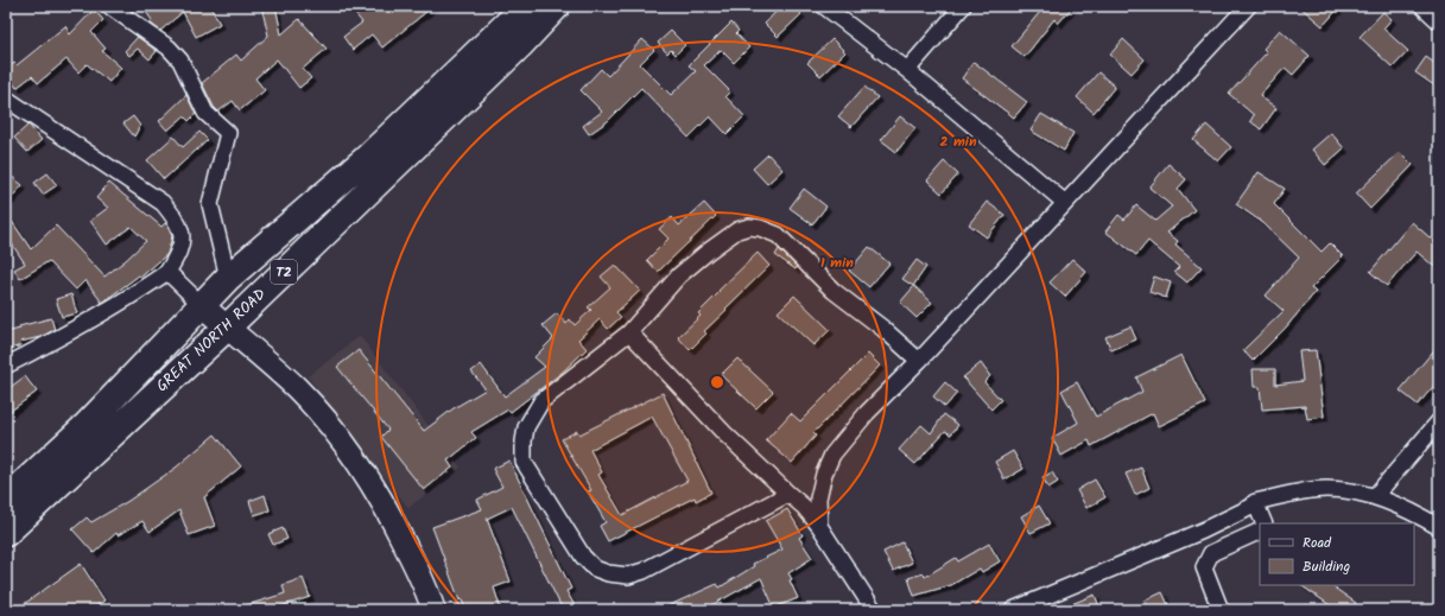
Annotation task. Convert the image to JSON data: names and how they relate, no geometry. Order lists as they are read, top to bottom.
{
  "streets": {
    "highway": ["T2", "GREAT NORTH ROAD"]
  },
  "legend": ["Road", "Building"],
  "rings": ["2 min", "1 min"]
}
